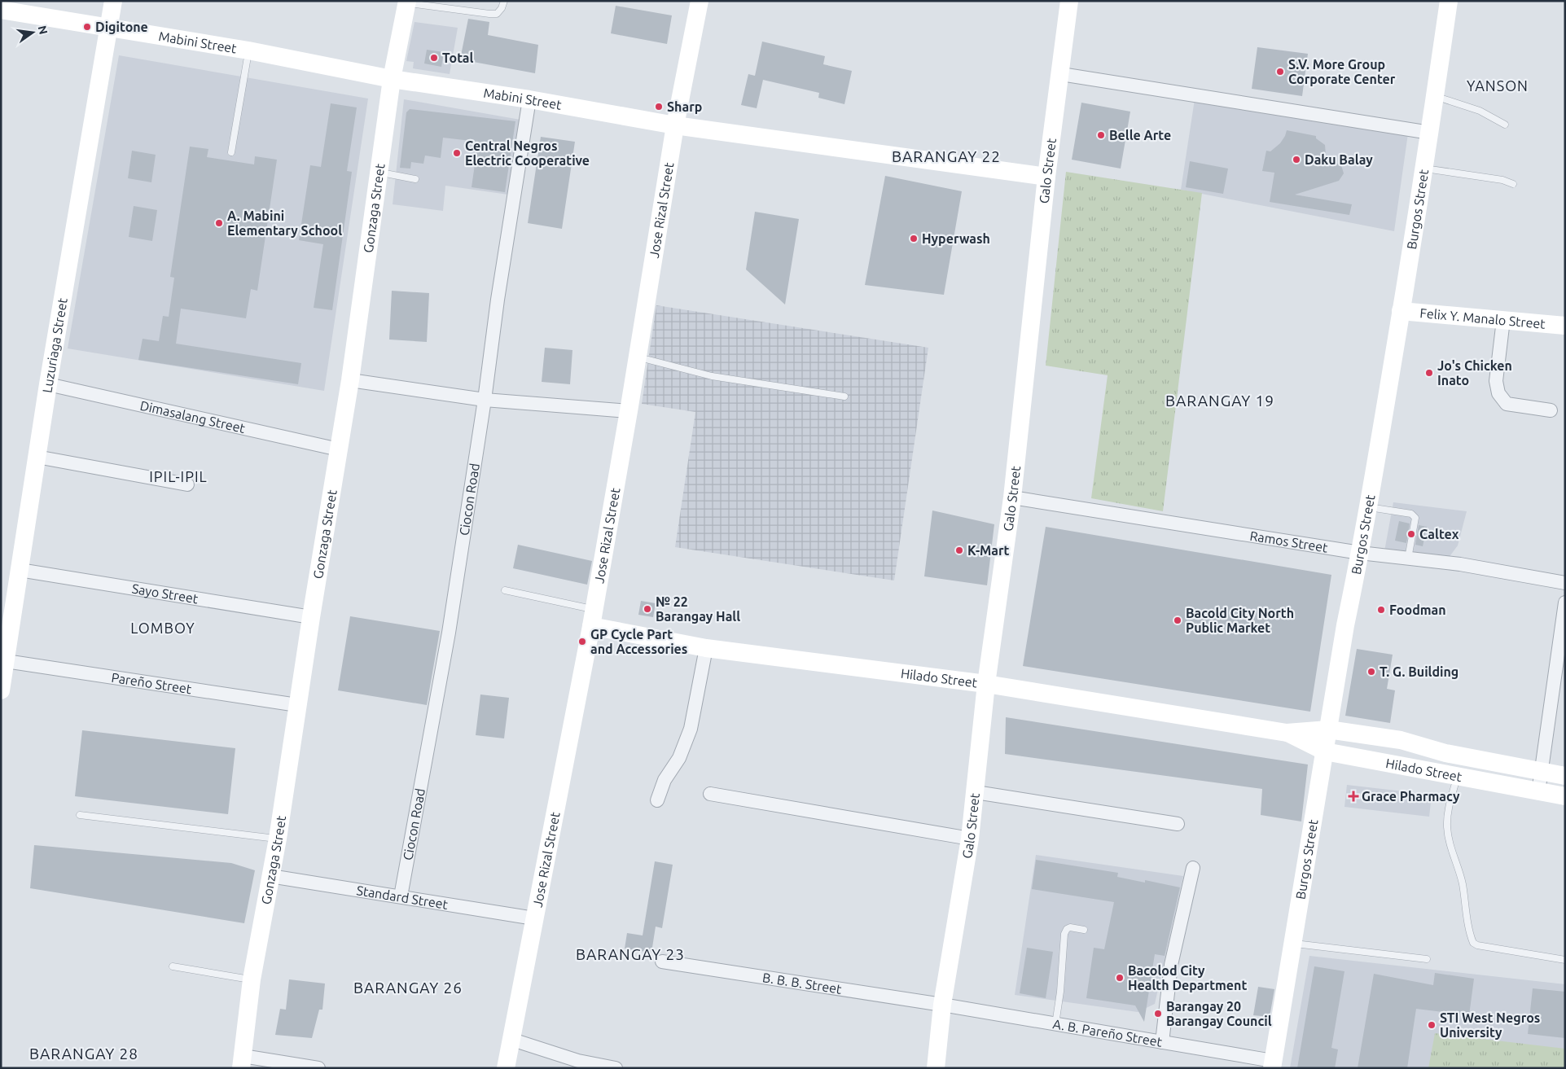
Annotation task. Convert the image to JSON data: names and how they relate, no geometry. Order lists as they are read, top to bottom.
{
  "streets": {
    "street": [
      "Mabini Street",
      "Galo Street",
      "Gonzaga Street",
      "Jose Rizal Street",
      "Burgos Street",
      "Felix Y. Manalo Street",
      "Luzuriaga Street",
      "Dimasalang Street",
      "Ciocon Road",
      "Ramos Street",
      "Sayo Street",
      "Hilado Street",
      "Pareño Street",
      "Standard Street",
      "B. B. B. Street",
      "A. B. Pareño Street"
    ]
  },
  "crossings": [
    ["Mabini Street", "Galo Street"],
    ["Mabini Street", "Gonzaga Street"],
    ["Mabini Street", "Jose Rizal Street"],
    ["Mabini Street", "Luzuriaga Street"],
    ["Mabini Street", "Ciocon Road"],
    ["Galo Street", "Ramos Street"],
    ["Galo Street", "Hilado Street"],
    ["Galo Street", "B. B. B. Street"],
    ["Galo Street", "A. B. Pareño Street"],
    ["Gonzaga Street", "Dimasalang Street"],
    ["Gonzaga Street", "Sayo Street"],
    ["Gonzaga Street", "Pareño Street"],
    ["Gonzaga Street", "Standard Street"],
    ["Jose Rizal Street", "Hilado Street"],
    ["Jose Rizal Street", "Standard Street"],
    ["Burgos Street", "Felix Y. Manalo Street"],
    ["Burgos Street", "Ramos Street"],
    ["Burgos Street", "Hilado Street"],
    ["Burgos Street", "A. B. Pareño Street"],
    ["Luzuriaga Street", "Dimasalang Street"],
    ["Luzuriaga Street", "Sayo Street"],
    ["Luzuriaga Street", "Pareño Street"],
    ["Ciocon Road", "Standard Street"],
    ["B. B. B. Street", "A. B. Pareño Street"]
  ],
  "districts": [
    "YANSON",
    "BARANGAY 22",
    "BARANGAY 19",
    "IPIL-IPIL",
    "LOMBOY",
    "BARANGAY 23",
    "BARANGAY 26",
    "BARANGAY 28"
  ],
  "places": {
    "other": [
      "Digitone",
      "Total",
      "S.V. More Group Corporate Center",
      "Sharp",
      "Belle Arte",
      "Central Negros Electric Cooperative",
      "Daku Balay",
      "A. Mabini Elementary School",
      "Hyperwash",
      "Jo's Chicken Inato",
      "Caltex",
      "K-Mart",
      "№ 22 Barangay Hall",
      "Foodman",
      "Bacold City North Public Market",
      "GP Cycle Part and Accessories",
      "T. G. Building",
      "Bacolod City Health Department",
      "Barangay 20 Barangay Council",
      "STI West Negros University"
    ],
    "health": ["Grace Pharmacy"]
  },
  "north": "right"
}
